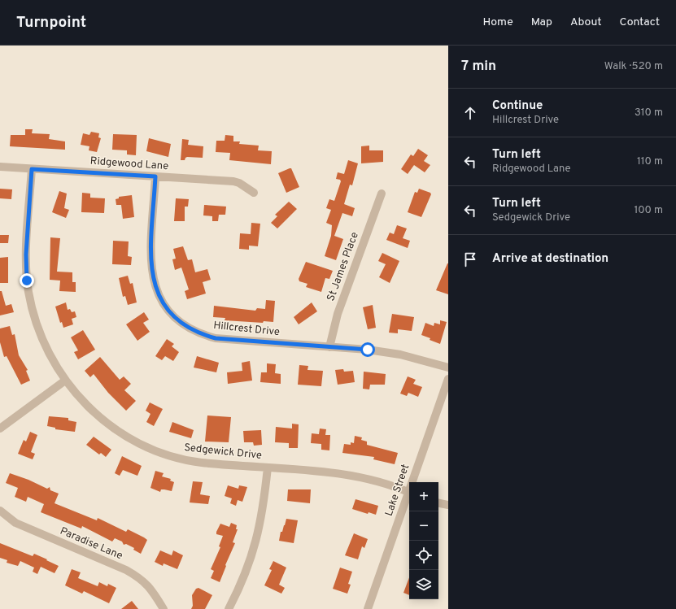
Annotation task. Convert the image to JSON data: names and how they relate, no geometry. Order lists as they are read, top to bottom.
{
  "streets": {
    "street": [
      "Ridgewood Lane",
      "St James Place",
      "Hillcrest Drive",
      "Sedgewick Drive",
      "Lake Street",
      "Paradise Lane"
    ]
  },
  "crossings": [
    ["Ridgewood Lane", "Hillcrest Drive"],
    ["Ridgewood Lane", "Sedgewick Drive"],
    ["St James Place", "Hillcrest Drive"]
  ],
  "page": {
    "header": "Turnpoint",
    "nav": [
      "Home",
      "Map",
      "About",
      "Contact"
    ],
    "heading": ["7 min", "Walk · 520 m"],
    "list": [
      ["Continue", "Hillcrest Drive", "310 m"],
      ["Turn left", "Ridgewood Lane", "110 m"],
      ["Turn left", "Sedgewick Drive", "100 m"],
      "Arrive at destination"
    ],
    "map_buttons": ["+", "−"]
  }
}
